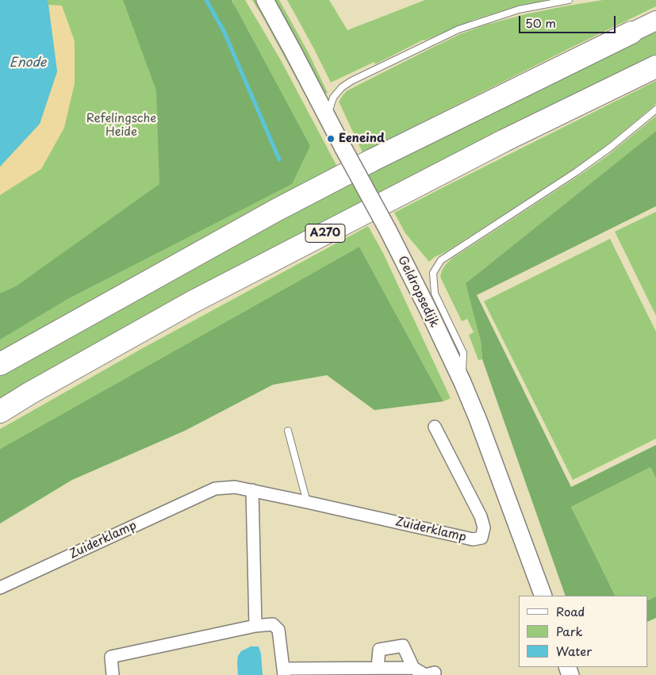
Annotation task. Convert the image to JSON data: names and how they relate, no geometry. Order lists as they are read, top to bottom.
{
  "streets": {
    "highway": ["A270"],
    "street": ["Geldropsedijk", "Zuiderklamp"]
  },
  "water": ["Enode"],
  "parks": ["Refelingsche Heide"],
  "places": ["Eeneind"],
  "legend": ["Road", "Park", "Water"],
  "scale_bar": "50 m"
}
